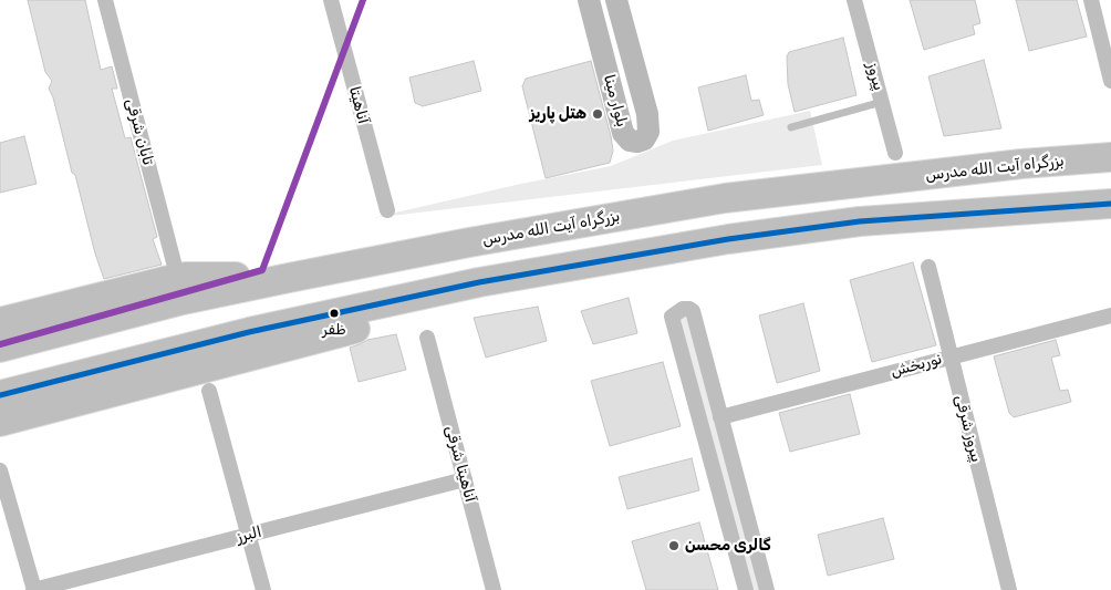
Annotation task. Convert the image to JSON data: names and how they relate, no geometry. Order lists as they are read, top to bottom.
{
  "streets": {
    "highway": ["بزرگراه آیت الله مدرس"],
    "street": [
      "پیروز",
      "بلوار مینا",
      "آناهیتا",
      "تابان شرقی",
      "نوربخش",
      "پیروز شرقی",
      "آناهیتا شرقی",
      "البرز"
    ]
  },
  "crossings": [
    ["نوربخش", "پیروز شرقی"],
    ["آناهیتا شرقی", "البرز"]
  ],
  "places": ["هتل پاریز", "ظفر", "گالری محسن"]
}
